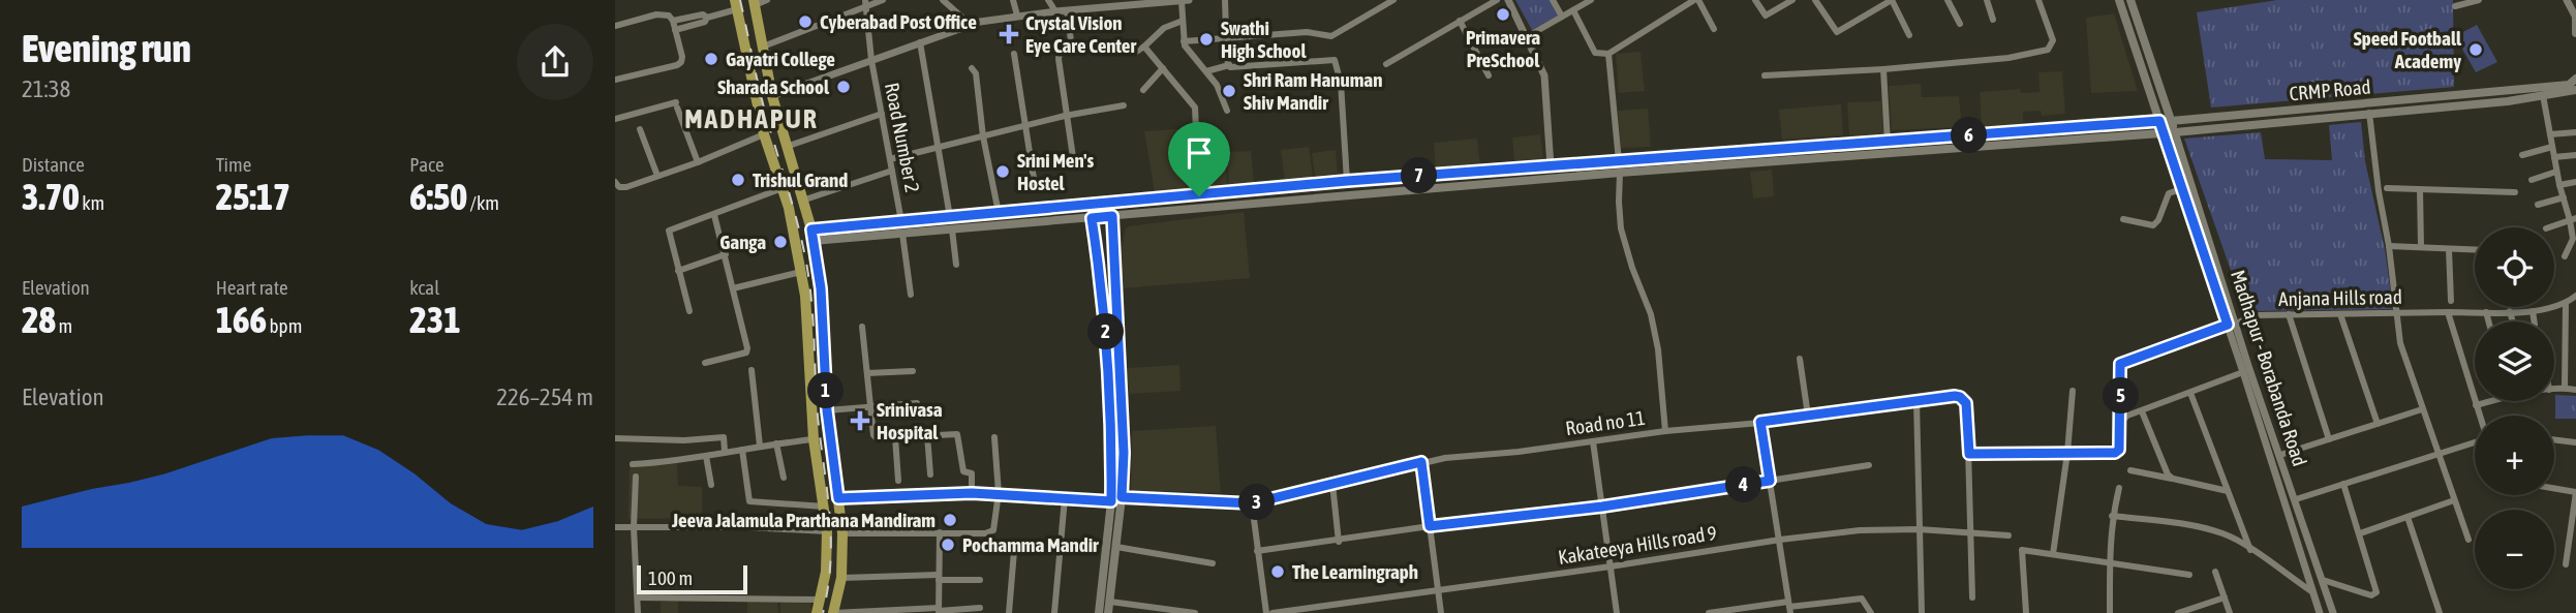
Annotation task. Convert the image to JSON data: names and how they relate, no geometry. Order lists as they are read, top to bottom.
{
  "streets": {
    "main road": ["CRMP Road"],
    "street": [
      "Road Number 2",
      "Anjana Hills road",
      "Madhapur - Borabanda Road",
      "Road no 11",
      "Kakateeya Hills road 9"
    ]
  },
  "crossings": [
    ["CRMP Road", "Road Number 2"],
    ["CRMP Road", "Madhapur - Borabanda Road"],
    ["Anjana Hills road", "Madhapur - Borabanda Road"],
    ["Road no 11", "Kakateeya Hills road 9"]
  ],
  "districts": ["MADHAPUR"],
  "places": {
    "other": [
      "Primavera PreSchool",
      "Cyberabad Post Office",
      "Swathi High School",
      "Speed Football Academy",
      "Gayatri College",
      "Sharada School",
      "Shri Ram Hanuman Shiv Mandir",
      "Srini Men's Hostel",
      "Trishul Grand",
      "Ganga",
      "Jeeva Jalamula Prarthana Mandiram",
      "Pochamma Mandir",
      "The Learningraph"
    ],
    "health": ["Crystal Vision Eye Care Center", "Srinivasa Hospital"]
  },
  "scale_bar": "100 m",
  "page": {
    "heading": ["Evening run", "21:38"],
    "pins": [
      "6",
      "7",
      "2",
      "1",
      "5",
      "4",
      "3"
    ],
    "stats": [
      ["Distance", "3.70 km"],
      ["Time", "25:17"],
      ["Pace", "6:50 /km"],
      ["Elevation", "28 m"],
      ["Heart rate", "166 bpm"],
      ["kcal", "231"]
    ],
    "map_buttons": ["+", "−"],
    "chart": ["Elevation", "226–254 m"],
    "scale": "100 m"
  }
}
